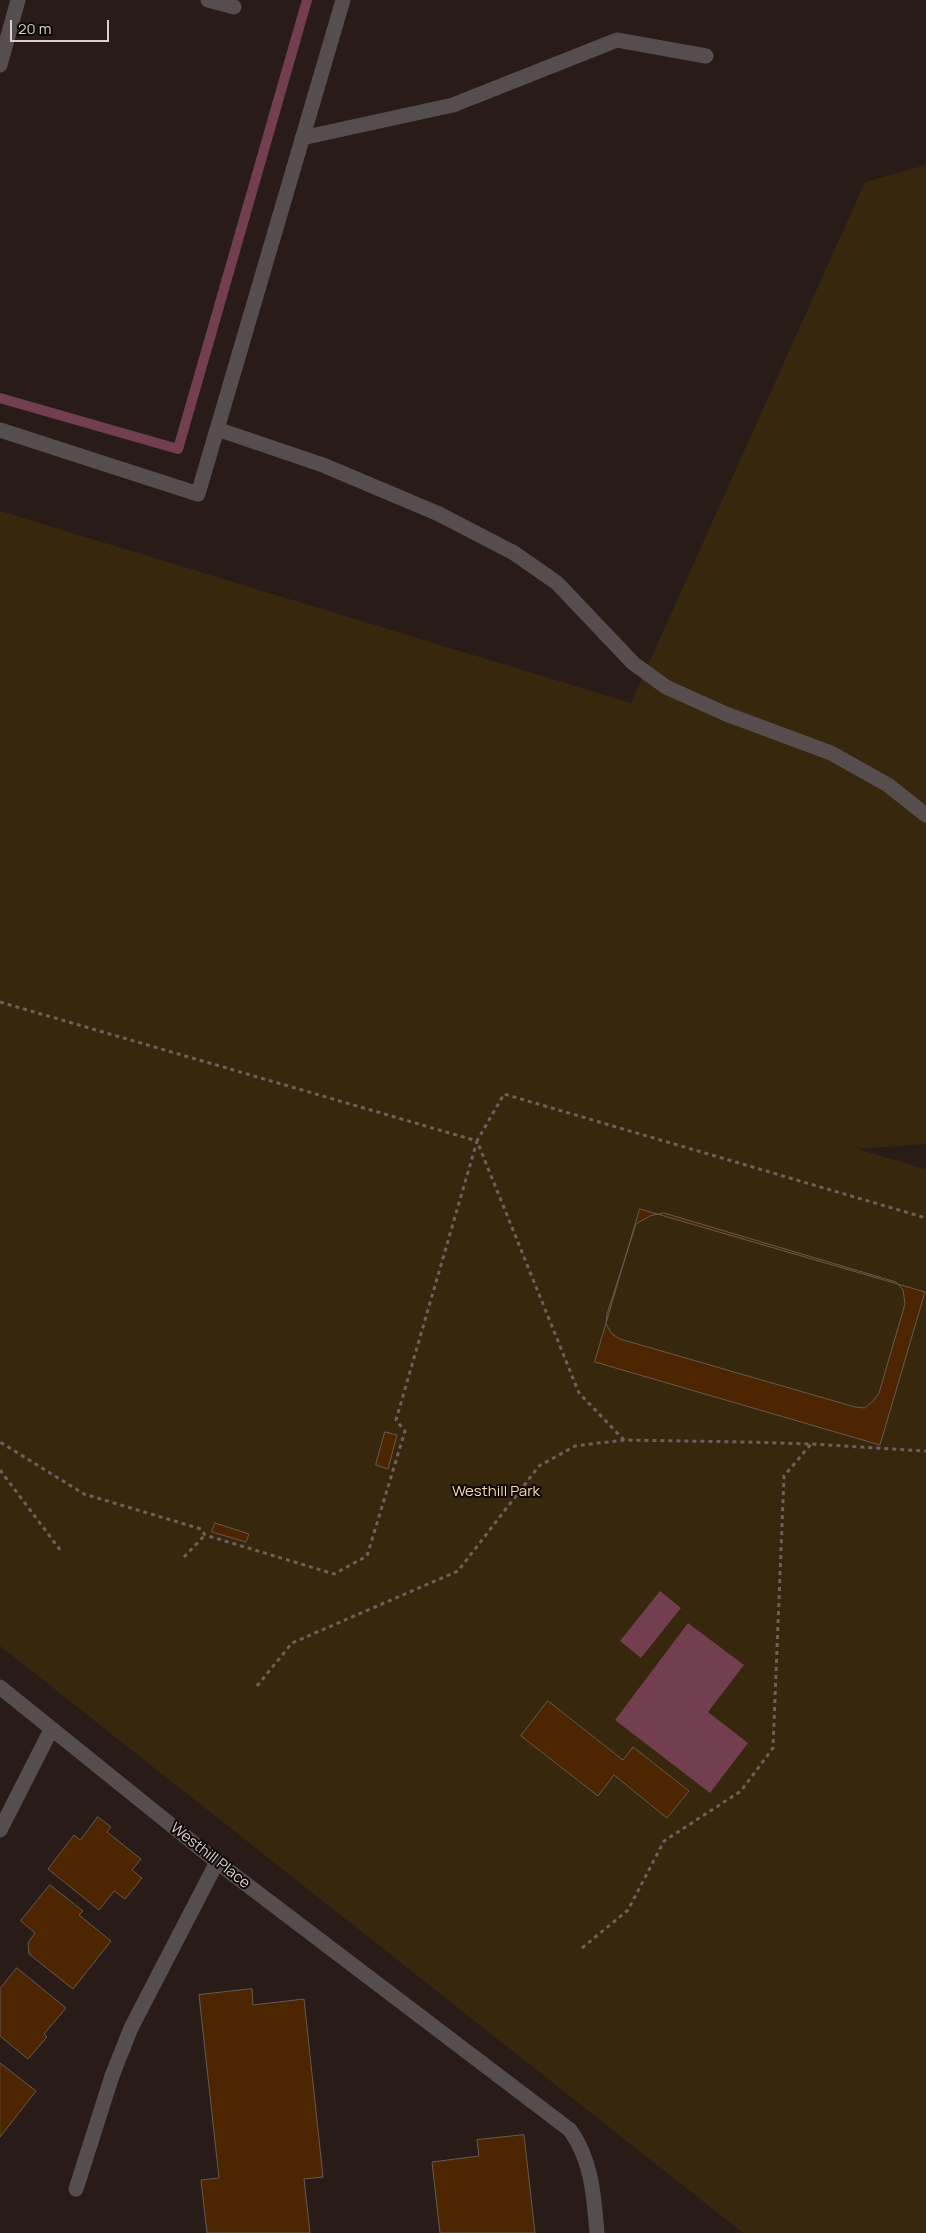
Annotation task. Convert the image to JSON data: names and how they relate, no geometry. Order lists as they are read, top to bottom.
{
  "streets": {
    "street": ["Westhill Place"]
  },
  "parks": ["Westhill Park"],
  "scale_bar": "20 m"
}
